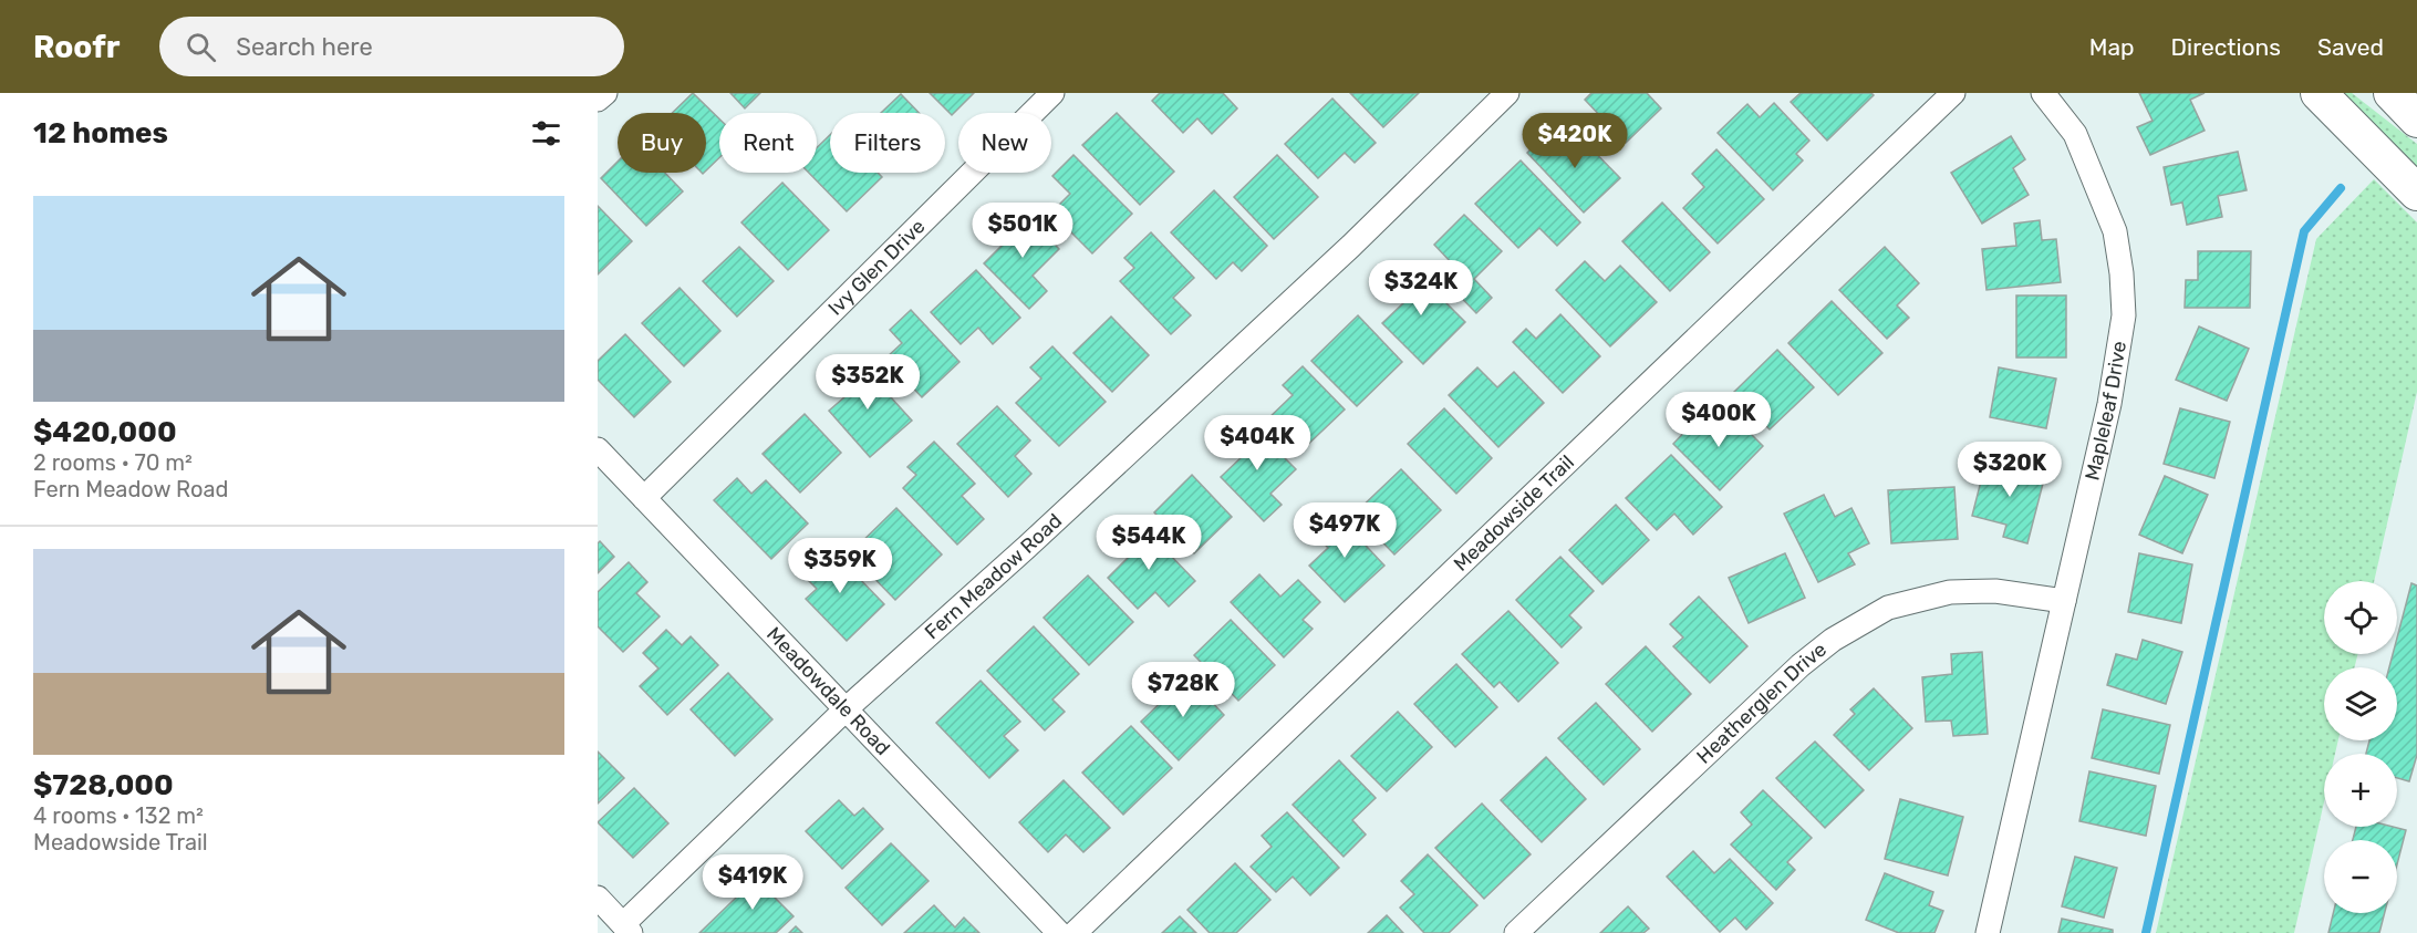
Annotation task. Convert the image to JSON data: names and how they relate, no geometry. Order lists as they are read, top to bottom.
{
  "streets": {
    "street": [
      "Ivy Glen Drive",
      "Mapleleaf Drive",
      "Meadowside Trail",
      "Fern Meadow Road",
      "Meadowdale Road",
      "Heatherglen Drive"
    ]
  },
  "crossings": [
    ["Ivy Glen Drive", "Meadowdale Road"],
    ["Mapleleaf Drive", "Heatherglen Drive"],
    ["Fern Meadow Road", "Meadowdale Road"]
  ],
  "page": {
    "header": "Roofr",
    "search": "Search here",
    "nav": ["Map", "Directions", "Saved"],
    "heading": "12 homes",
    "price": [
      "$420K",
      "$501K",
      "$324K",
      "$352K",
      "$400K",
      "$404K",
      "$320K",
      "$497K",
      "$544K",
      "$359K",
      "$728K",
      "$419K"
    ],
    "chip": [
      "Buy",
      "Rent",
      "Filters",
      "New"
    ],
    "list": [
      {
        "name": "$420,000",
        "note": "2 rooms · 70 m² · Fern Meadow Road"
      },
      {
        "name": "$728,000",
        "note": "4 rooms · 132 m² · Meadowside Trail"
      }
    ],
    "map_buttons": ["+", "−"]
  }
}
